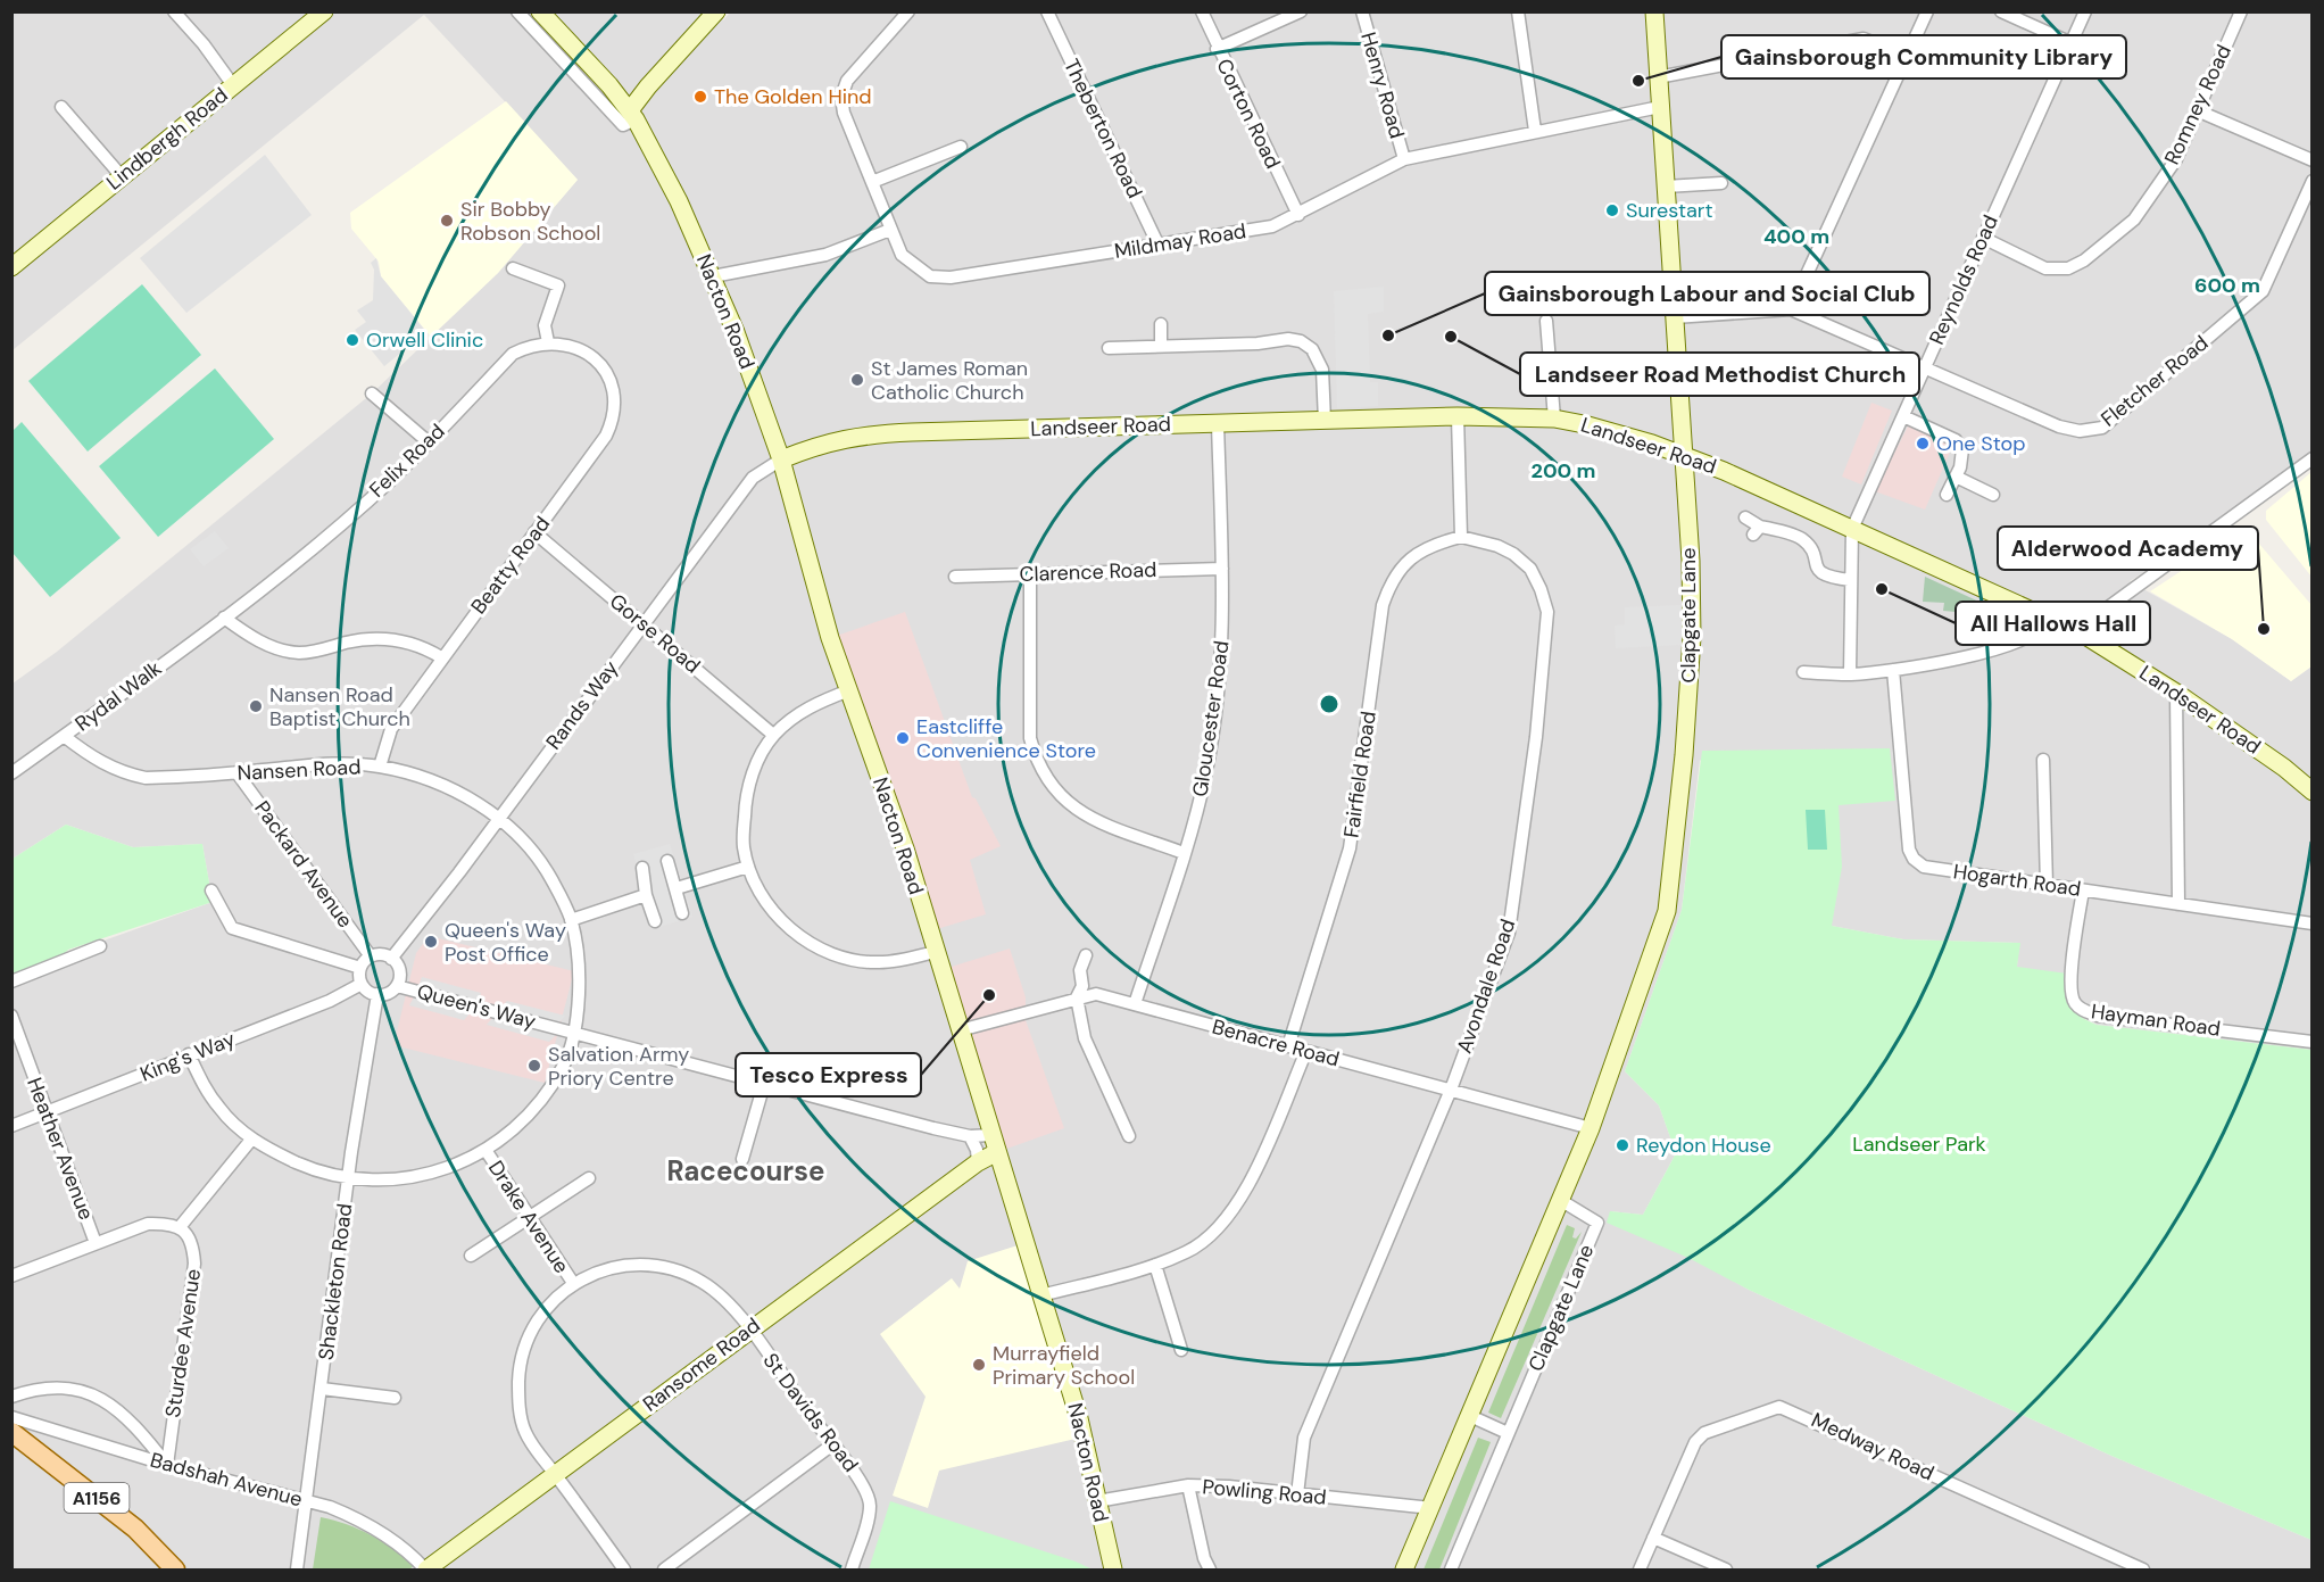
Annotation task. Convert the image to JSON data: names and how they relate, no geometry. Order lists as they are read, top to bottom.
{
  "streets": {
    "main road": ["A1156"],
    "street": [
      "Henry Road",
      "Romney Road",
      "Corton Road",
      "Theberton Road",
      "Lindbergh Road",
      "Mildmay Road",
      "Reynolds Road",
      "Nacton Road",
      "Fletcher Road",
      "Landseer Road",
      "Felix Road",
      "Beatty Road",
      "Clarence Road",
      "Clapgate Lane",
      "Gorse Road",
      "Rydal Walk",
      "Rands Way",
      "Gloucester Road",
      "Nansen Road",
      "Fairfield Road",
      "Packard Avenue",
      "Hogarth Road",
      "Avondale Road",
      "Queen's Way",
      "Hayman Road",
      "Benacre Road",
      "King's Way",
      "Heather Avenue",
      "Drake Avenue",
      "Shackleton Road",
      "Sturdee Avenue",
      "Ransome Road",
      "St Davids Road",
      "Medway Road",
      "Badshah Avenue",
      "Powling Road"
    ]
  },
  "crossings": [
    ["Henry Road", "Mildmay Road"],
    ["Romney Road", "Reynolds Road"],
    ["Corton Road", "Mildmay Road"],
    ["Theberton Road", "Mildmay Road"],
    ["Mildmay Road", "Clapgate Lane"],
    ["Reynolds Road", "Fletcher Road"],
    ["Reynolds Road", "Landseer Road"],
    ["Nacton Road", "Landseer Road"],
    ["Nacton Road", "Rands Way"],
    ["Nacton Road", "Queen's Way"],
    ["Nacton Road", "Benacre Road"],
    ["Nacton Road", "Ransome Road"],
    ["Nacton Road", "Powling Road"],
    ["Landseer Road", "Clapgate Lane"],
    ["Landseer Road", "Rands Way"],
    ["Landseer Road", "Gloucester Road"],
    ["Felix Road", "Beatty Road"],
    ["Felix Road", "Rydal Walk"],
    ["Beatty Road", "Gorse Road"],
    ["Beatty Road", "Nansen Road"],
    ["Clarence Road", "Gloucester Road"],
    ["Clapgate Lane", "Benacre Road"],
    ["Clapgate Lane", "Powling Road"],
    ["Gorse Road", "Rands Way"],
    ["Rydal Walk", "Nansen Road"],
    ["Rands Way", "Nansen Road"],
    ["Rands Way", "Packard Avenue"],
    ["Rands Way", "Queen's Way"],
    ["Rands Way", "King's Way"],
    ["Rands Way", "Shackleton Road"],
    ["Gloucester Road", "Benacre Road"],
    ["Nansen Road", "Packard Avenue"],
    ["Nansen Road", "Queen's Way"],
    ["Nansen Road", "King's Way"],
    ["Nansen Road", "Drake Avenue"],
    ["Nansen Road", "Shackleton Road"],
    ["Fairfield Road", "Avondale Road"],
    ["Fairfield Road", "Benacre Road"],
    ["Packard Avenue", "Queen's Way"],
    ["Packard Avenue", "King's Way"],
    ["Packard Avenue", "Shackleton Road"],
    ["Hogarth Road", "Hayman Road"],
    ["Avondale Road", "Benacre Road"],
    ["Avondale Road", "Powling Road"],
    ["Queen's Way", "King's Way"],
    ["Queen's Way", "Shackleton Road"],
    ["King's Way", "Heather Avenue"],
    ["King's Way", "Shackleton Road"],
    ["Drake Avenue", "St Davids Road"],
    ["Shackleton Road", "Badshah Avenue"],
    ["Sturdee Avenue", "Badshah Avenue"],
    ["Ransome Road", "St Davids Road"],
    ["Ransome Road", "Badshah Avenue"]
  ],
  "districts": ["Racecourse"],
  "parks": ["Landseer Park"],
  "places": [
    "Gainsborough Community Library",
    "The Golden Hind",
    "Surestart",
    "Sir Bobby Robson School",
    "Gainsborough Labour and Social Club",
    "Landseer Road Methodist Church",
    "Orwell Clinic",
    "St James Roman Catholic Church",
    "One Stop",
    "All Hallows Hall",
    "Alderwood Academy",
    "Nansen Road Baptist Church",
    "Eastcliffe Convenience Store",
    "Queen's Way Post Office",
    "Tesco Express",
    "Salvation Army Priory Centre",
    "Reydon House",
    "Murrayfield Primary School"
  ],
  "rings": ["400 m", "600 m", "200 m"]
}
